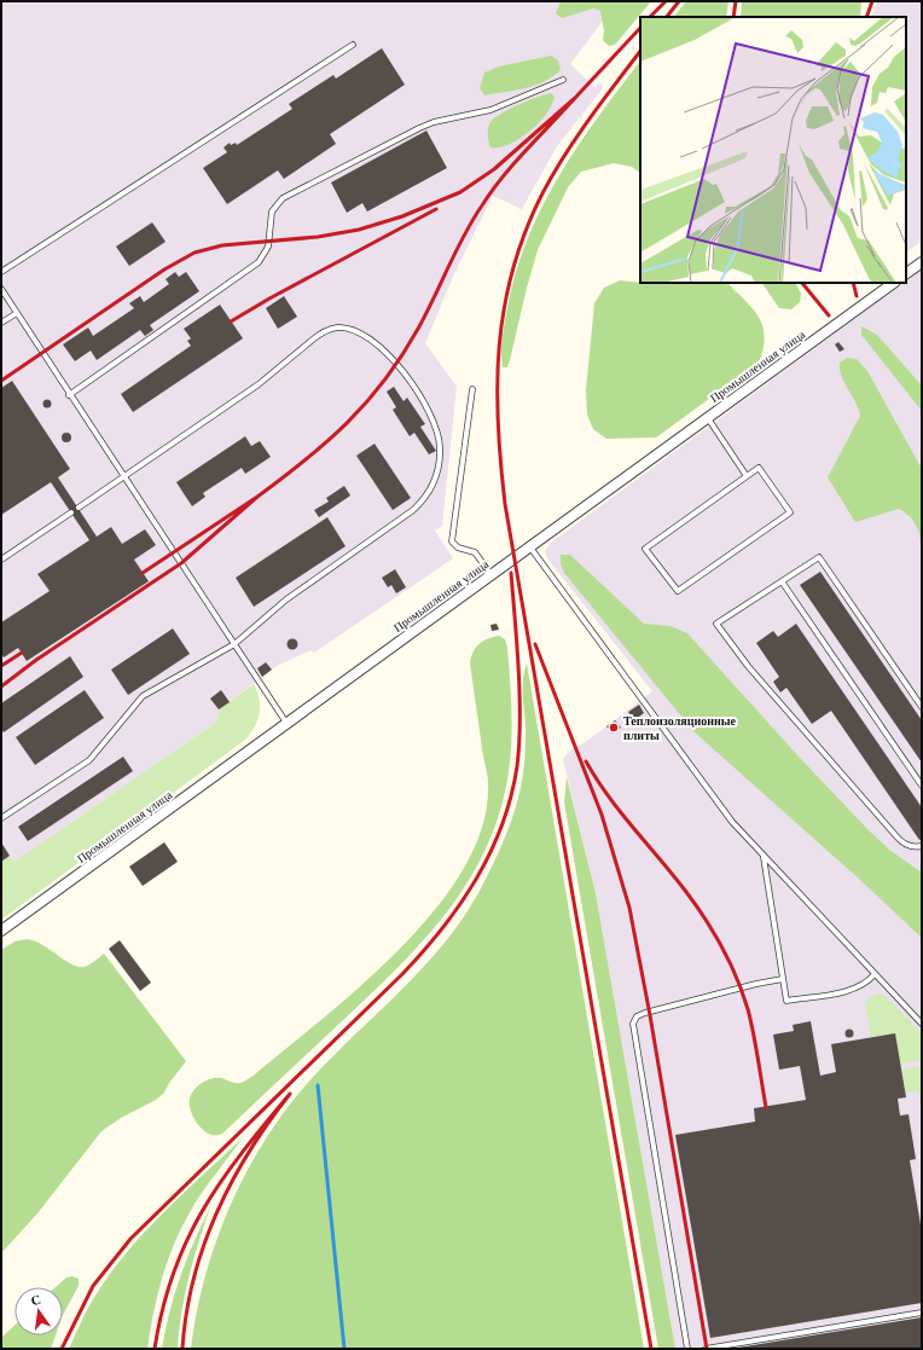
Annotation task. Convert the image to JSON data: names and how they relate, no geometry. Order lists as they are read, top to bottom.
{
  "streets": {
    "street": ["Промышленная улица"]
  },
  "places": ["Теплоизоляционные плиты"],
  "north": "top"
}
